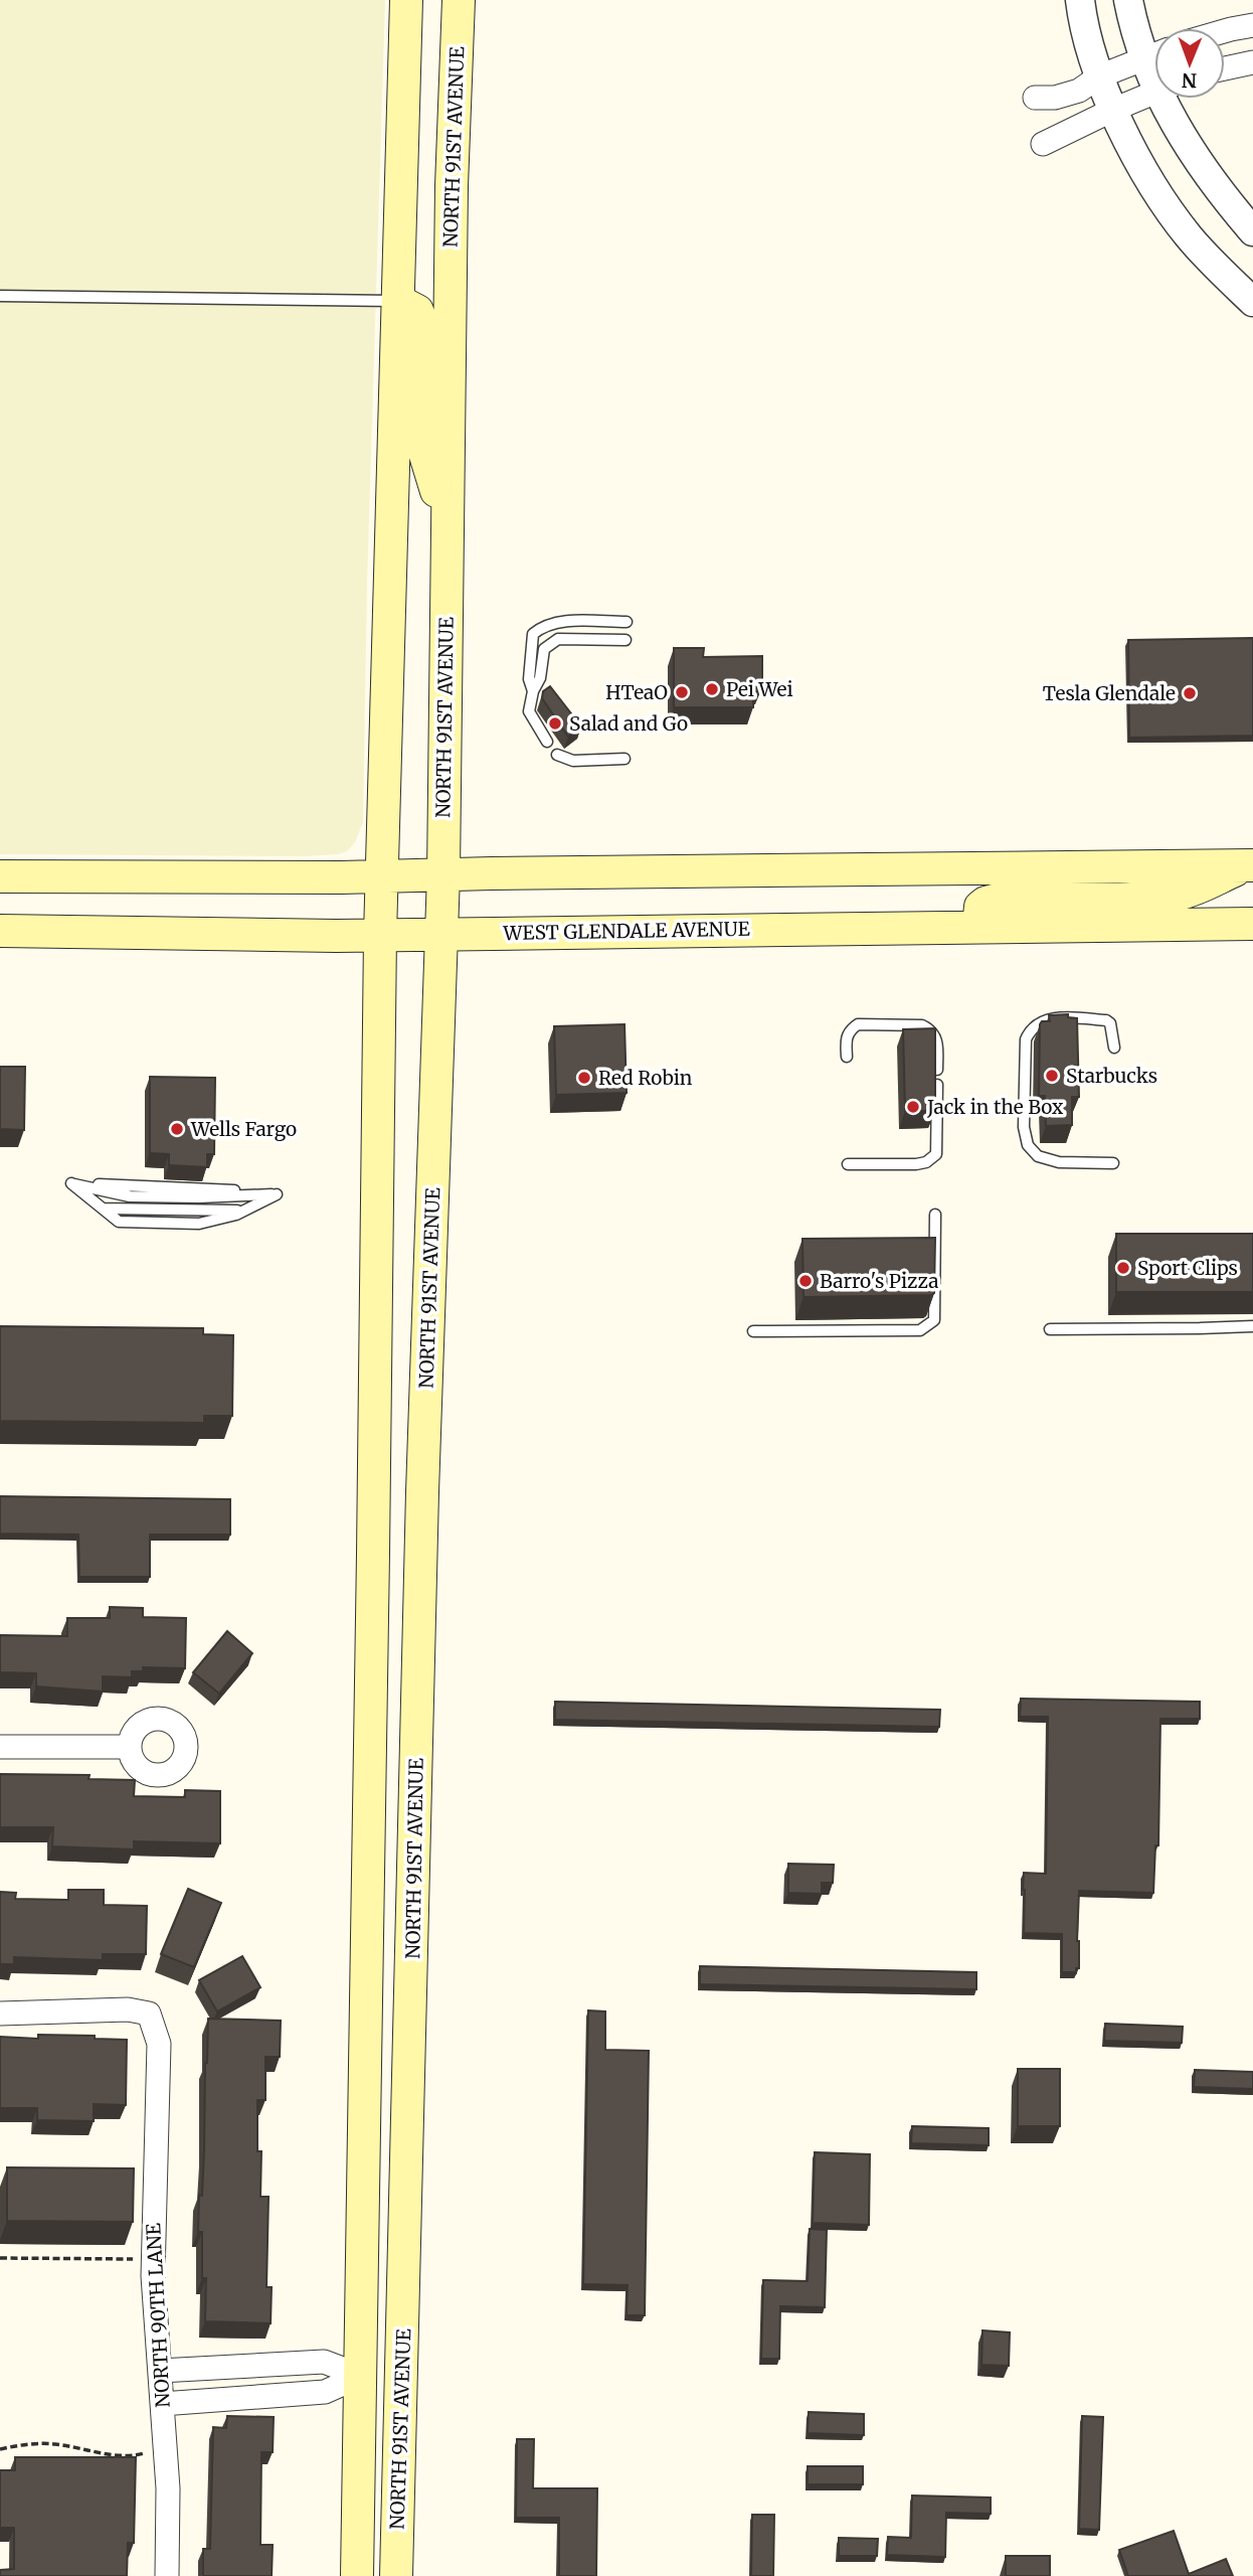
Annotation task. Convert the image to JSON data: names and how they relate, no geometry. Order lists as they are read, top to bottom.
{
  "streets": {
    "main road": ["NORTH 91ST AVENUE", "WEST GLENDALE AVENUE"],
    "street": ["NORTH 90TH LANE"]
  },
  "crossings": [
    ["NORTH 91ST AVENUE", "WEST GLENDALE AVENUE"]
  ],
  "places": [
    "Pei Wei",
    "HTeaO",
    "Tesla Glendale",
    "Salad and Go",
    "Starbucks",
    "Red Robin",
    "Jack in the Box",
    "Wells Fargo",
    "Sport Clips",
    "Barro's Pizza"
  ],
  "north": "bottom"
}
